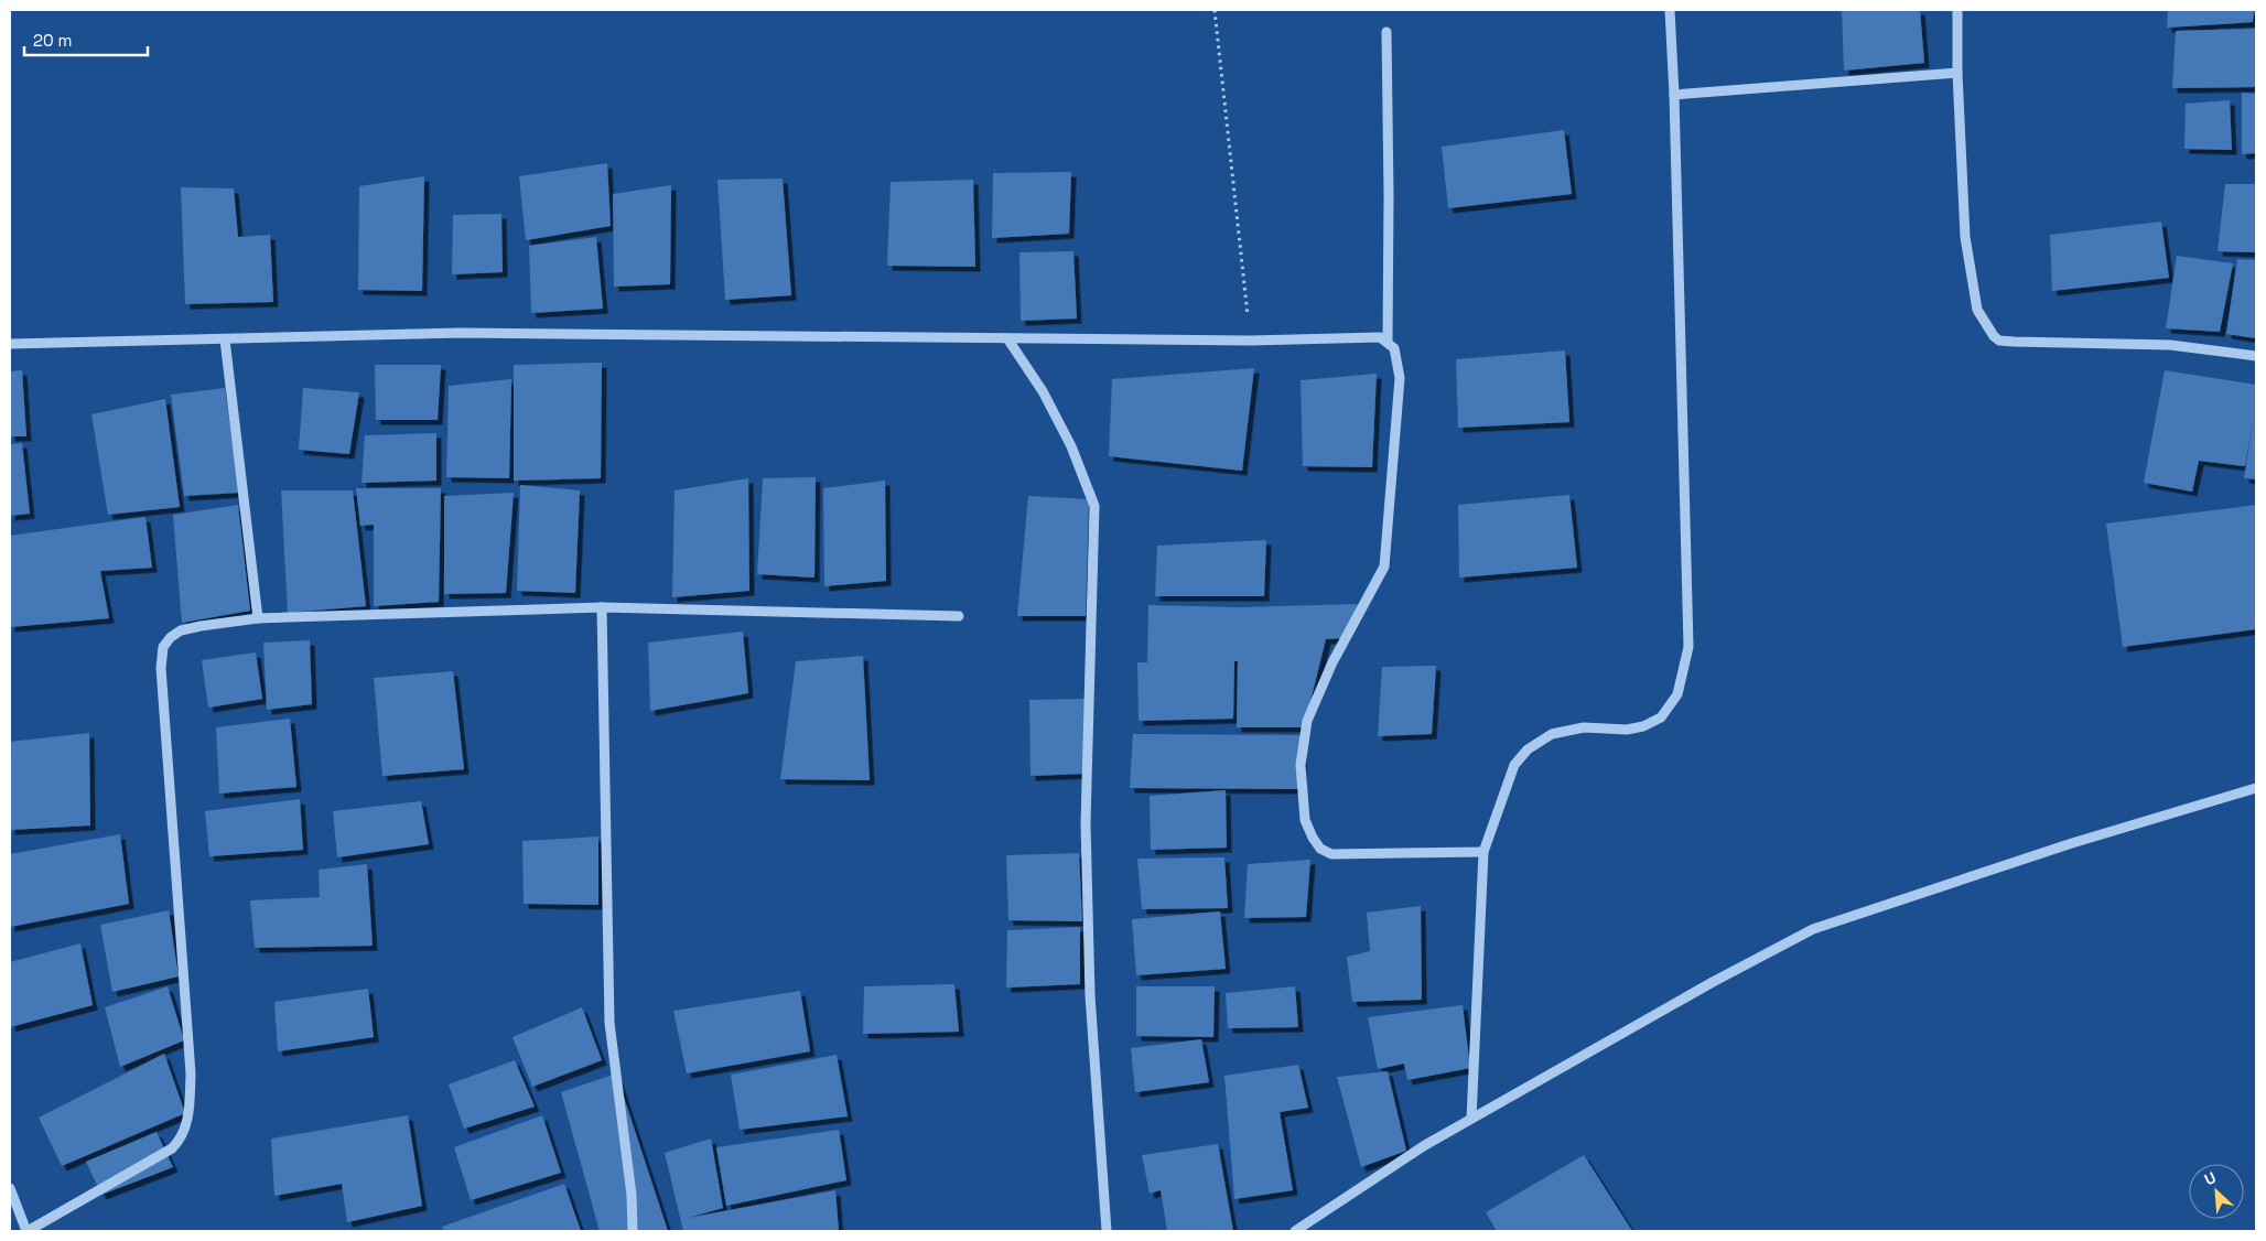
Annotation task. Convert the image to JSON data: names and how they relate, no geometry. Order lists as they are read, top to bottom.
{
  "scale_bar": "20 m",
  "north": "top left"
}
